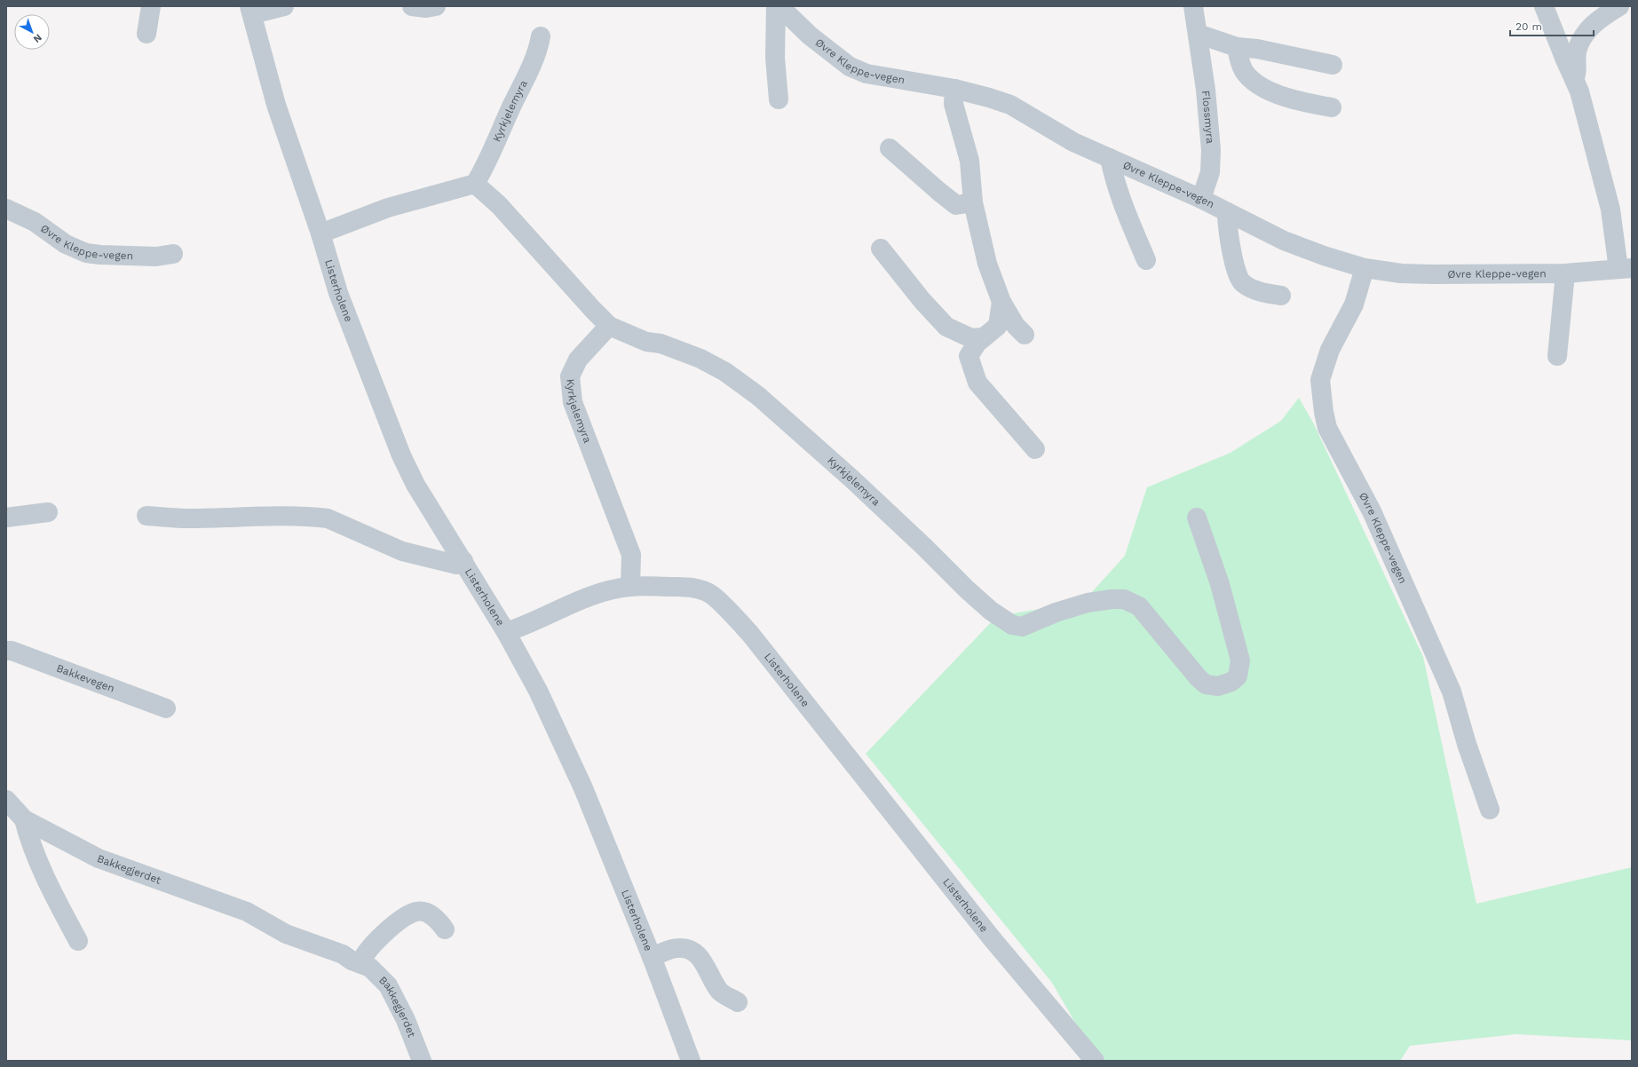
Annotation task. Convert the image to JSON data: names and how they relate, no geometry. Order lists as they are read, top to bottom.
{
  "streets": {
    "street": [
      "Øvre Kleppe-vegen",
      "Kyrkjelemyra",
      "Flossmyra",
      "Listerholene",
      "Bakkevegen",
      "Bakkegjerdet"
    ]
  },
  "crossings": [
    ["Øvre Kleppe-vegen", "Flossmyra"],
    ["Kyrkjelemyra", "Listerholene"]
  ],
  "scale_bar": "20 m",
  "north": "bottom right"
}
